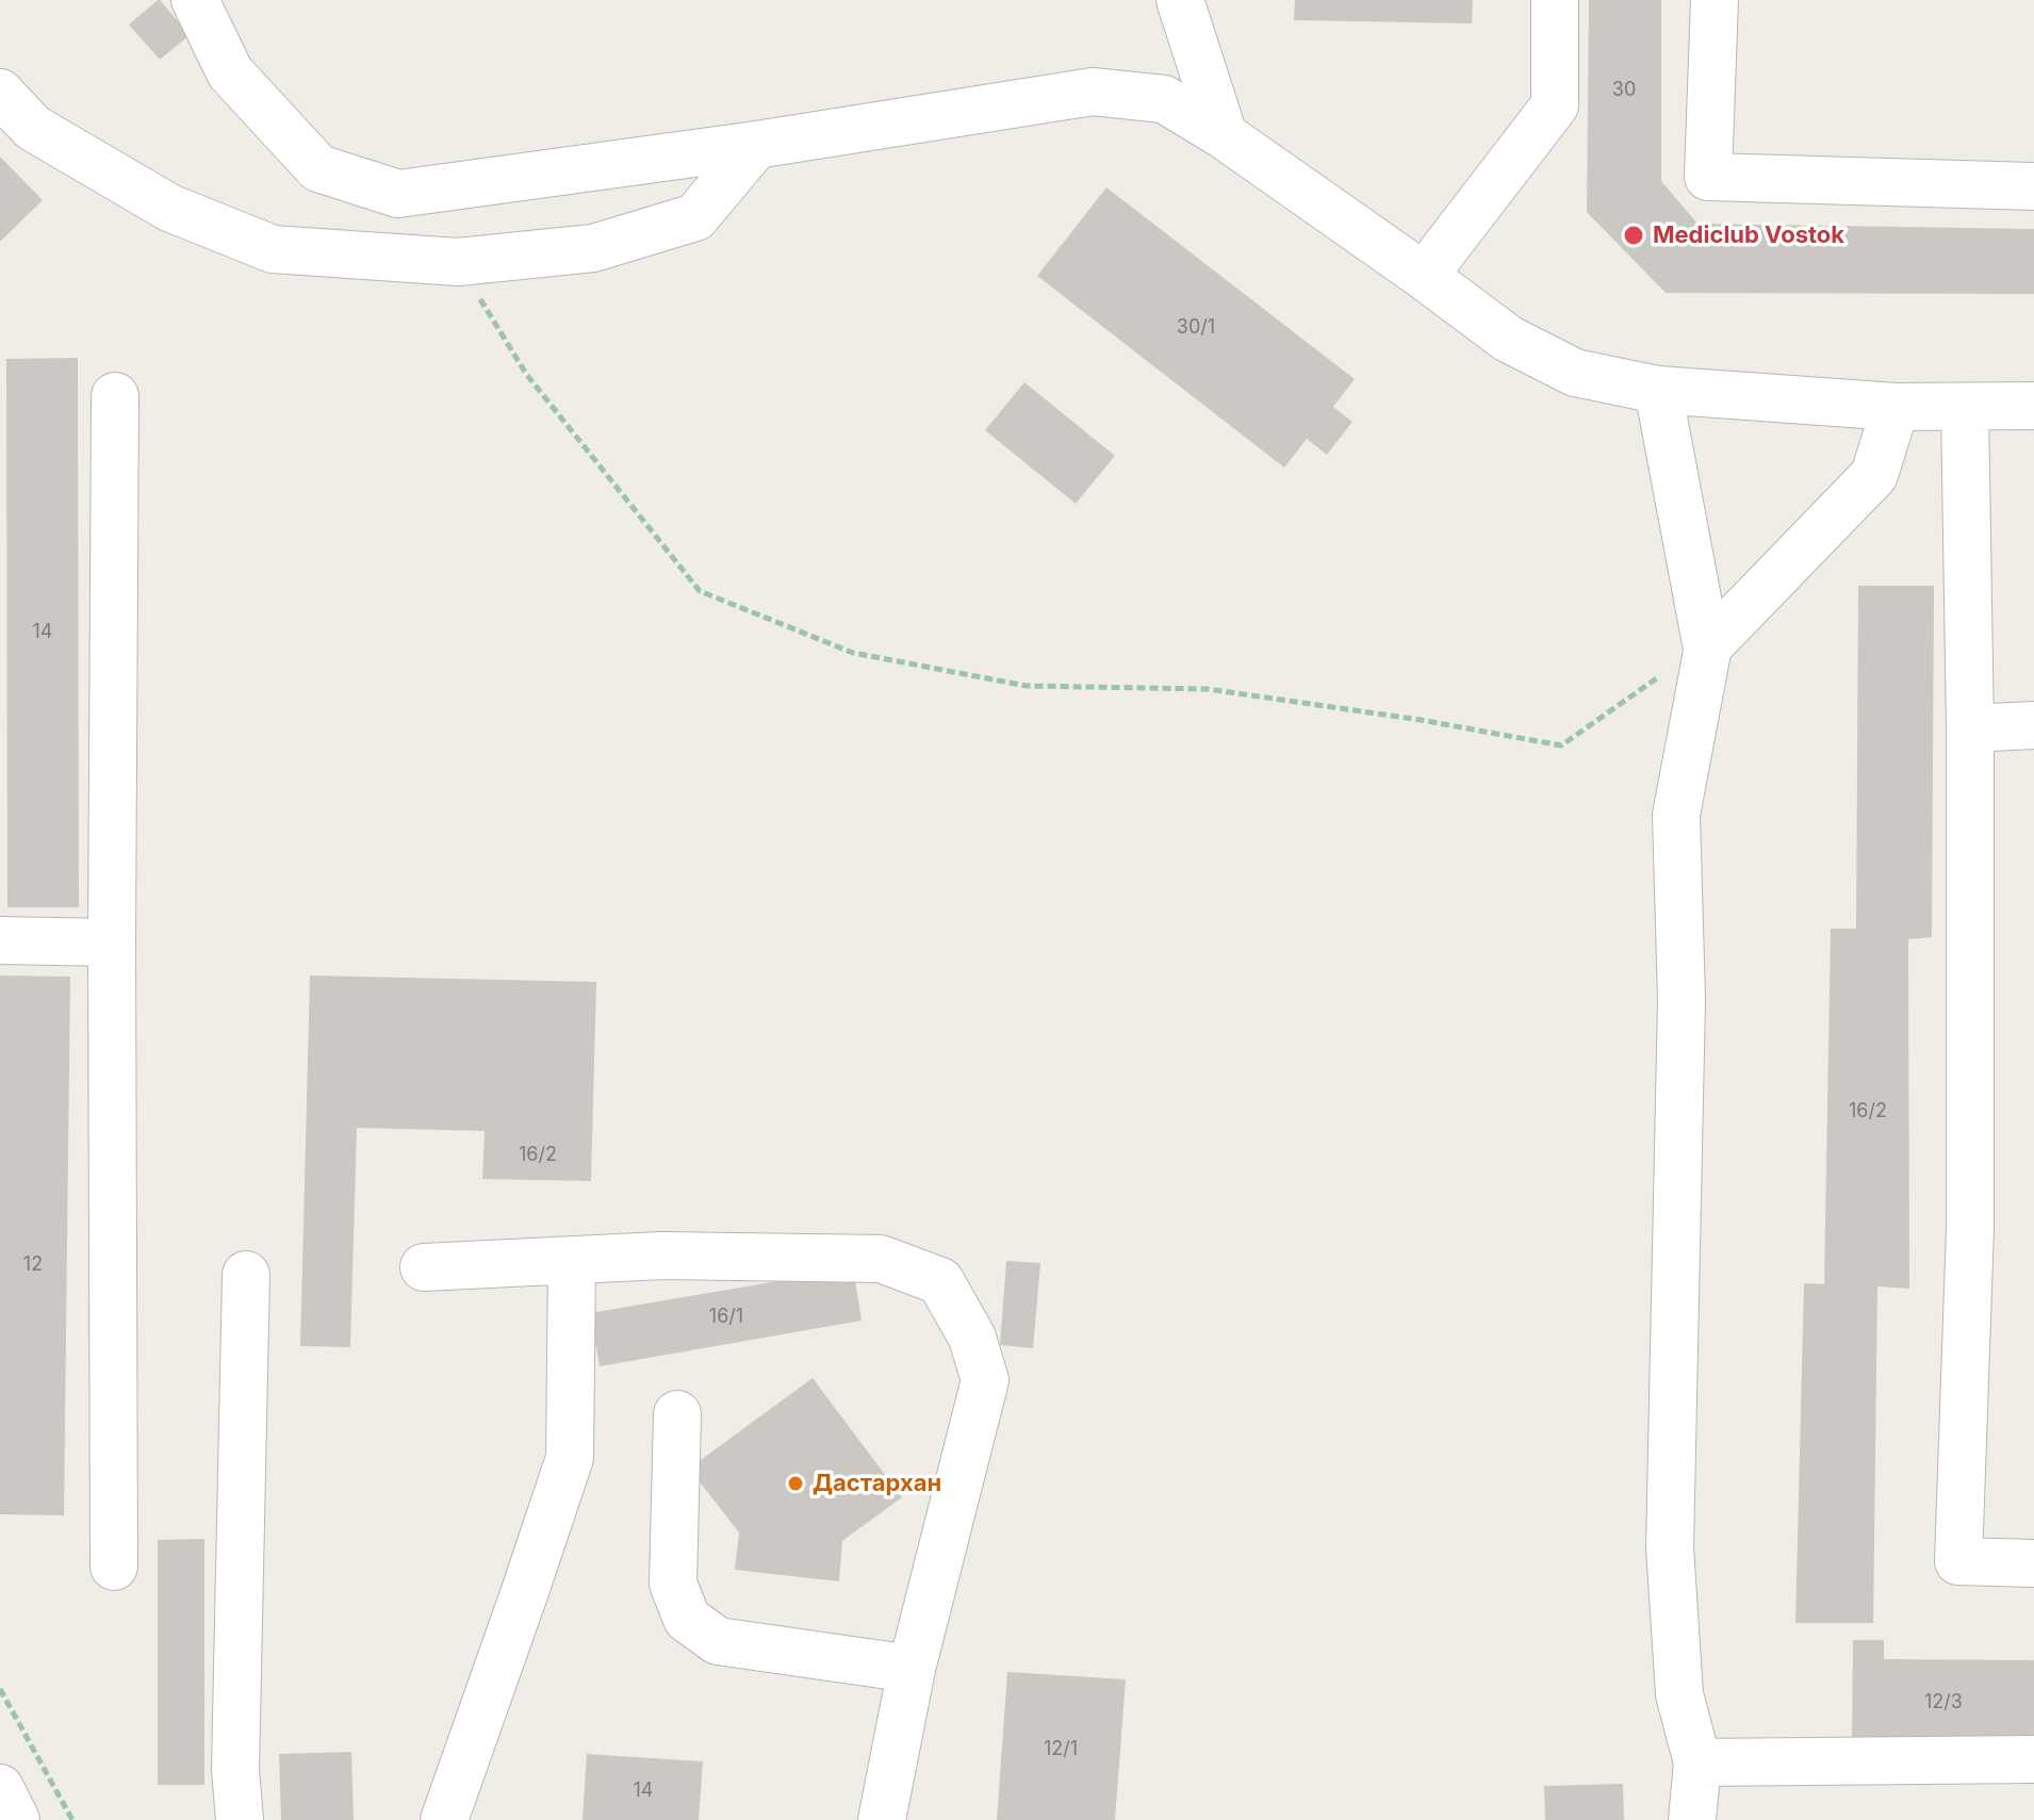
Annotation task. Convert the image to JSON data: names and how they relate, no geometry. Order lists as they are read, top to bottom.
{
  "places": ["Mediclub Vostok", "Дастархан"],
  "house_numbers": [
    "30",
    "30/1",
    "14",
    "16/2",
    "16/2",
    "12",
    "16/1",
    "12/3",
    "12/1",
    "14"
  ]
}
